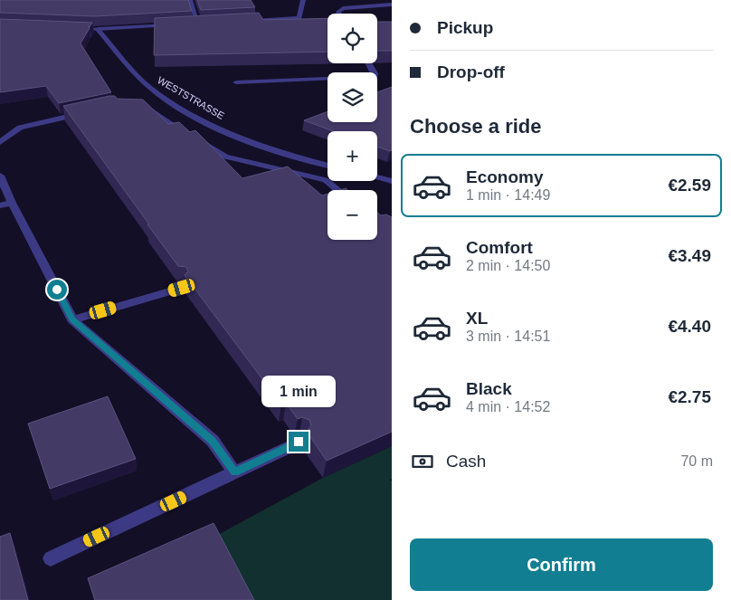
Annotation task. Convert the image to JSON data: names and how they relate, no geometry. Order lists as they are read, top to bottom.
{
  "streets": {
    "street": ["WESTSTRASSE"]
  },
  "page": {
    "banner": ["Pickup", "Drop-off"],
    "map_buttons": ["+", "−"],
    "heading": "Choose a ride",
    "list": [
      {
        "name": "Economy",
        "note": "1 min · 14:49",
        "value": "€2.59"
      },
      {
        "name": "Comfort",
        "note": "2 min · 14:50",
        "value": "€3.49"
      },
      {
        "name": "XL",
        "note": "3 min · 14:51",
        "value": "€4.40"
      },
      {
        "name": "Black",
        "note": "4 min · 14:52",
        "value": "€2.75"
      }
    ],
    "bubble": "1 min",
    "pay": ["Cash", "70 m"],
    "buttons": "Confirm"
  }
}
